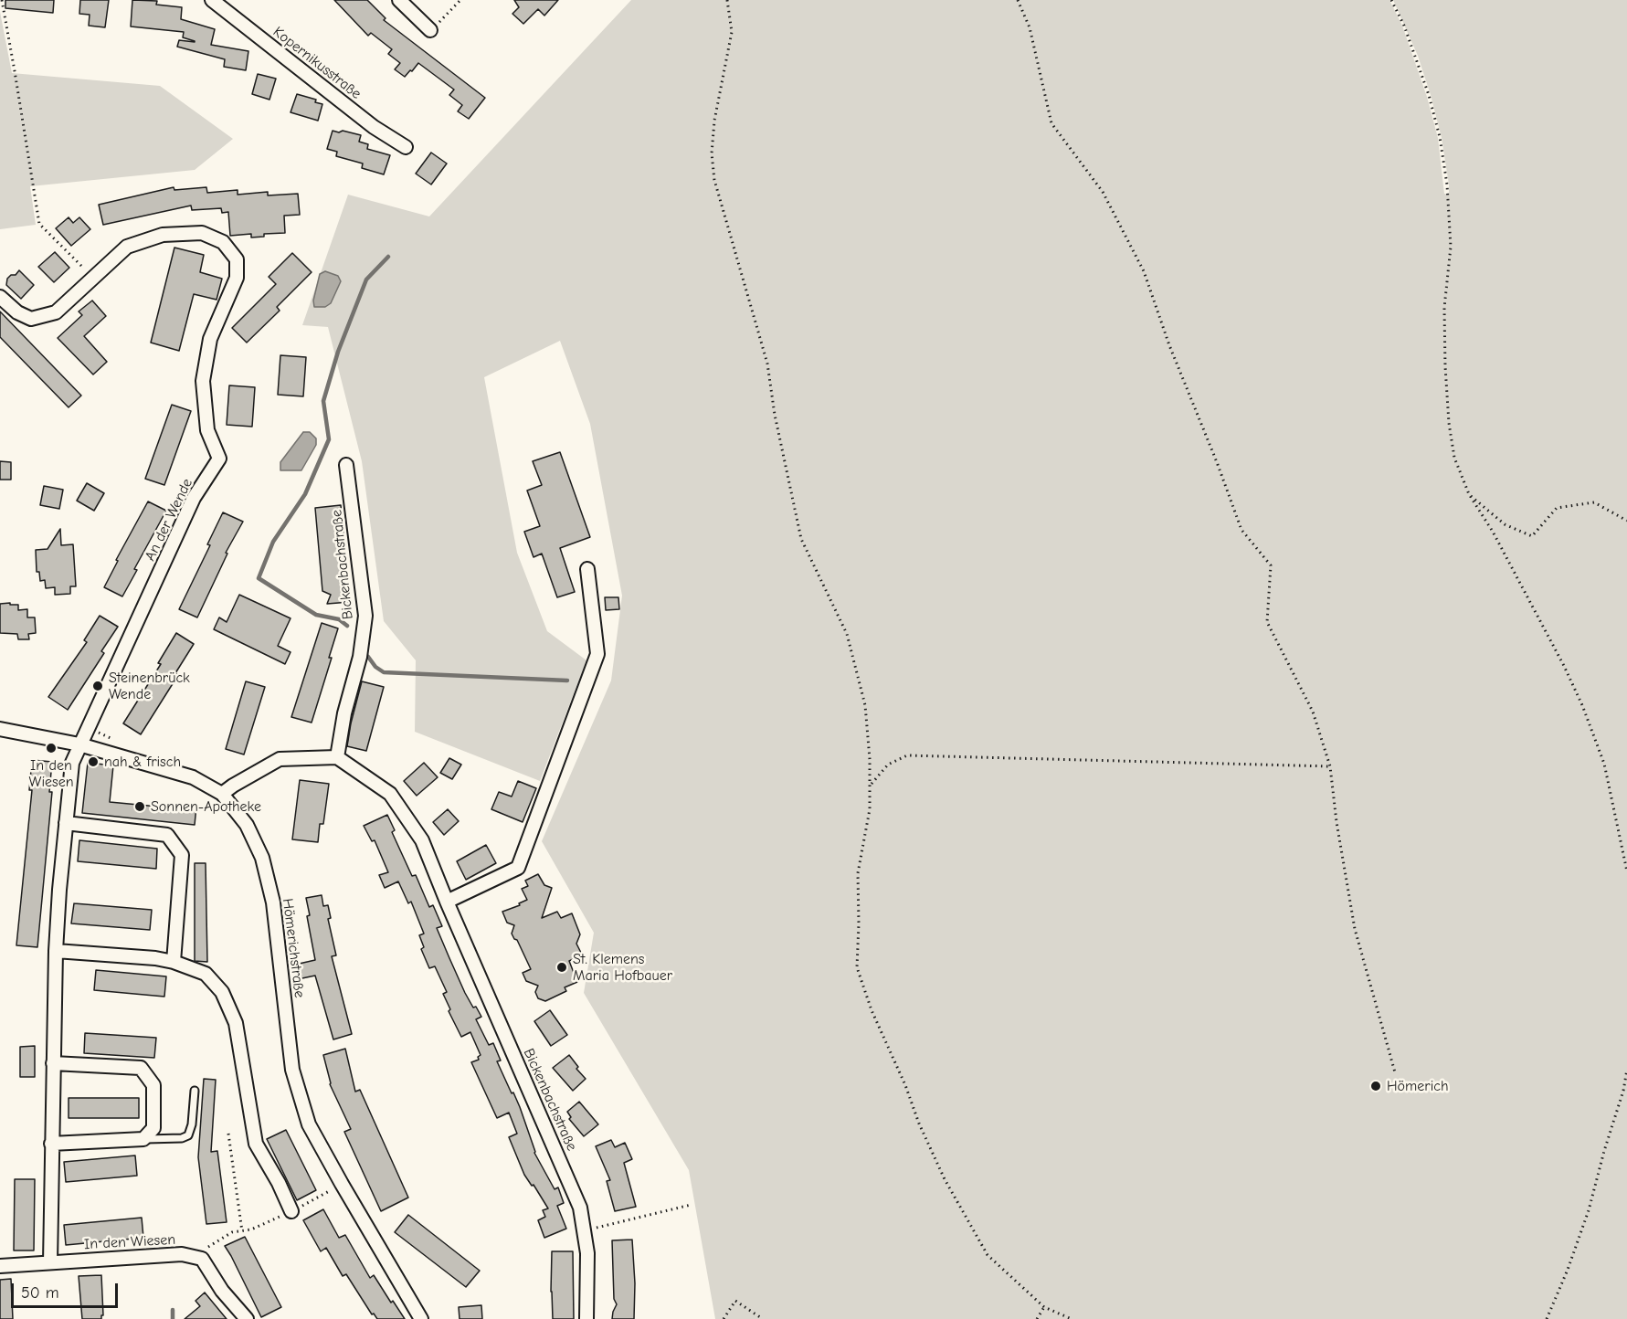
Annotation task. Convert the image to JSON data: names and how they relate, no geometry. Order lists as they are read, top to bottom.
{
  "streets": {
    "street": [
      "Kopernikusstraße",
      "An der Wende",
      "Bickenbachstraße",
      "Hömerichstraße",
      "In den Wiesen"
    ]
  },
  "crossings": [
    ["An der Wende", "Hömerichstraße"]
  ],
  "places": [
    "Steinenbrück Wende",
    "In den Wiesen",
    "nah & frisch",
    "Sonnen-Apotheke",
    "St. Klemens Maria Hofbauer",
    "Hömerich"
  ],
  "scale_bar": "50 m"
}
